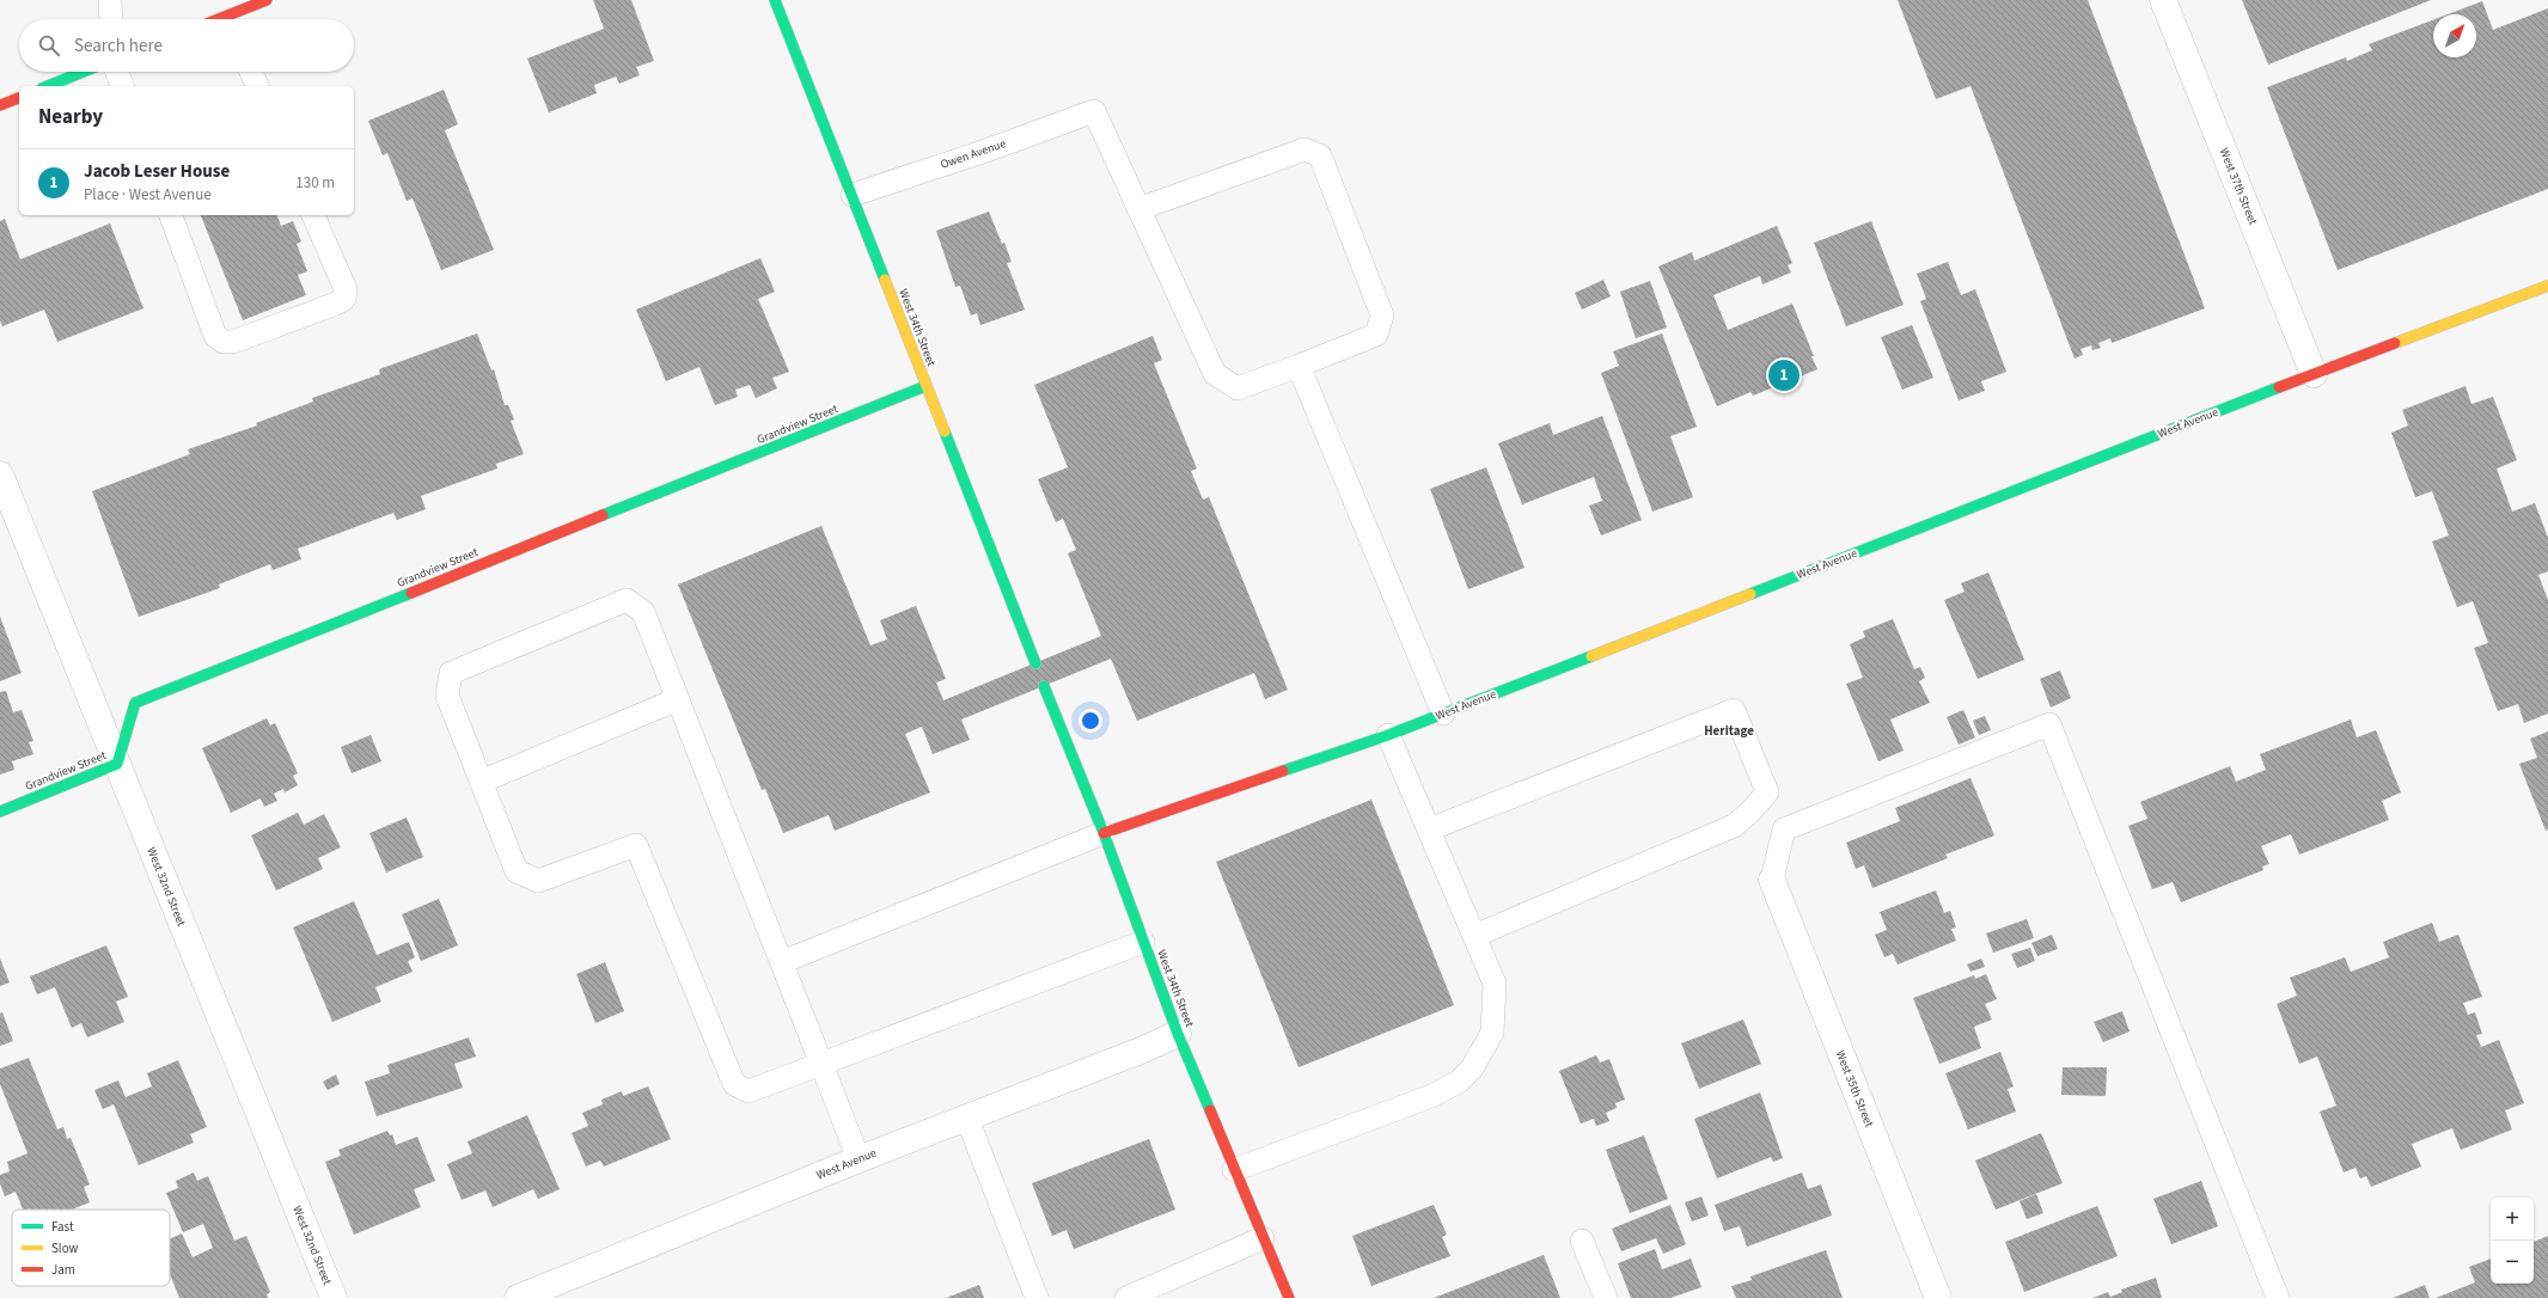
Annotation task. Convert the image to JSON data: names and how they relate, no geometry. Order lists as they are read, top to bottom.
{
  "streets": {
    "street": [
      "West 37th Street",
      "West 34th Street",
      "West Avenue",
      "Grandview Street",
      "West 32nd Street",
      "West 35th Street"
    ],
    "lane": ["Owen Avenue"]
  },
  "crossings": [
    ["Owen Avenue", "West 34th Street"],
    ["West 37th Street", "West Avenue"],
    ["West 34th Street", "West Avenue"],
    ["West 34th Street", "Grandview Street"],
    ["Grandview Street", "West 32nd Street"]
  ],
  "districts": ["Heritage"],
  "legend": ["Fast", "Slow", "Jam"],
  "north": "top right",
  "page": {
    "search": "Search here",
    "heading": "Nearby",
    "list": [
      {
        "mark": "1",
        "name": "Jacob Leser House",
        "note": "Place · West Avenue",
        "value": "130 m"
      }
    ],
    "pins": "1",
    "map_buttons": ["+", "−"]
  }
}
